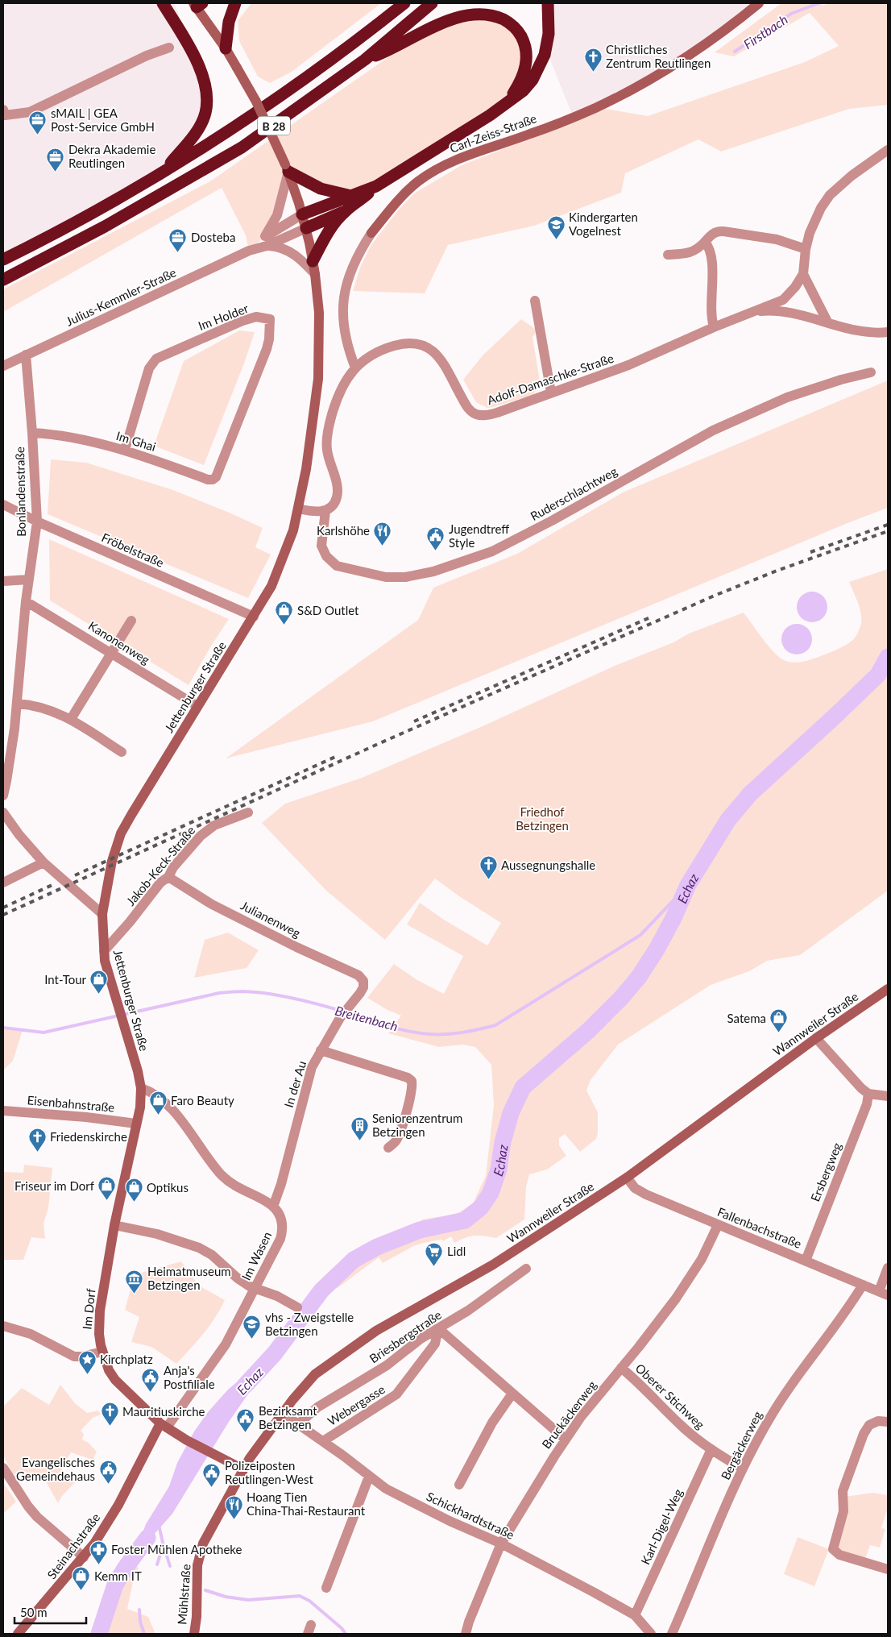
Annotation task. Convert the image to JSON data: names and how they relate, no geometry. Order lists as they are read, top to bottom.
{
  "streets": {
    "highway": ["B 28"],
    "street": [
      "Carl-Zeiss-Straße",
      "Julius-Kemmler-Straße",
      "Im Holder",
      "Adolf-Damaschke-Straße",
      "Im Ghai",
      "Bonlandenstraße",
      "Ruderschlachtweg",
      "Fröbelstraße",
      "Kanonenweg",
      "Jettenburger Straße",
      "Jakob-Keck-Straße",
      "Julianenweg",
      "Wannweiler Straße",
      "In der Au",
      "Eisenbahnstraße",
      "Ersbergweg",
      "Fallenbachstraße",
      "Im Wasen",
      "Im Dorf",
      "Briesbergstraße",
      "Oberer Stichweg",
      "Webergasse",
      "Bruckäckerweg",
      "Bergäckerweg",
      "Schickhardtstraße",
      "Karl-Digel-Weg",
      "Steinachstraße",
      "Mühlstraße"
    ]
  },
  "crossings": [
    ["Carl-Zeiss-Straße", "Adolf-Damaschke-Straße"],
    ["Julius-Kemmler-Straße", "Bonlandenstraße"],
    ["Julius-Kemmler-Straße", "Jettenburger Straße"],
    ["Im Holder", "Im Ghai"],
    ["Adolf-Damaschke-Straße", "Ruderschlachtweg"],
    ["Im Ghai", "Bonlandenstraße"],
    ["Bonlandenstraße", "Fröbelstraße"],
    ["Bonlandenstraße", "Kanonenweg"],
    ["Fröbelstraße", "Jettenburger Straße"],
    ["Kanonenweg", "Jettenburger Straße"],
    ["Jettenburger Straße", "Jakob-Keck-Straße"],
    ["Jettenburger Straße", "Im Wasen"],
    ["Jettenburger Straße", "Im Dorf"],
    ["Jakob-Keck-Straße", "Julianenweg"],
    ["Julianenweg", "In der Au"],
    ["Wannweiler Straße", "Fallenbachstraße"],
    ["Wannweiler Straße", "Im Dorf"],
    ["Wannweiler Straße", "Schickhardtstraße"],
    ["Wannweiler Straße", "Mühlstraße"],
    ["In der Au", "Im Wasen"],
    ["Eisenbahnstraße", "Im Dorf"],
    ["Ersbergweg", "Fallenbachstraße"],
    ["Fallenbachstraße", "Bruckäckerweg"],
    ["Fallenbachstraße", "Bergäckerweg"],
    ["Im Wasen", "Im Dorf"],
    ["Im Wasen", "Steinachstraße"],
    ["Im Dorf", "Steinachstraße"],
    ["Im Dorf", "Mühlstraße"],
    ["Briesbergstraße", "Webergasse"],
    ["Briesbergstraße", "Schickhardtstraße"],
    ["Oberer Stichweg", "Bruckäckerweg"],
    ["Oberer Stichweg", "Bergäckerweg"],
    ["Oberer Stichweg", "Karl-Digel-Weg"],
    ["Webergasse", "Schickhardtstraße"],
    ["Bruckäckerweg", "Schickhardtstraße"],
    ["Schickhardtstraße", "Karl-Digel-Weg"]
  ],
  "water": ["Firstbach", "Echaz", "Breitenbach"],
  "parks": ["Friedhof Betzingen"],
  "places": {
    "church": [
      "Christliches Zentrum Reutlingen",
      "Aussegnungshalle",
      "Friedenskirche",
      "Mauritiuskirche"
    ],
    "office": ["sMAIL | GEA Post-Service GmbH", "Dekra Akademie Reutlingen", "Dosteba"],
    "school or university": ["Kindergarten Vogelnest", "vhs - Zweigstelle Betzingen"],
    "restaurant": ["Karlshöhe", "Hoang Tien China-Thai-Restaurant"],
    "public building": [
      "Jugendtreff Style",
      "Anja's Postfiliale",
      "Bezirksamt Betzingen",
      "Evangelisches Gemeindehaus",
      "Polizeiposten Reutlingen-West"
    ],
    "shop": [
      "S&D Outlet",
      "Int-Tour",
      "Satema",
      "Faro Beauty",
      "Friseur im Dorf",
      "Optikus",
      "Kemm IT"
    ],
    "building": ["Seniorenzentrum Betzingen"],
    "supermarket": ["Lidl"],
    "museum": ["Heimatmuseum Betzingen"],
    "place": ["Kirchplatz"],
    "pharmacy": ["Foster Mühlen Apotheke"]
  },
  "scale_bar": "50 m"
}
